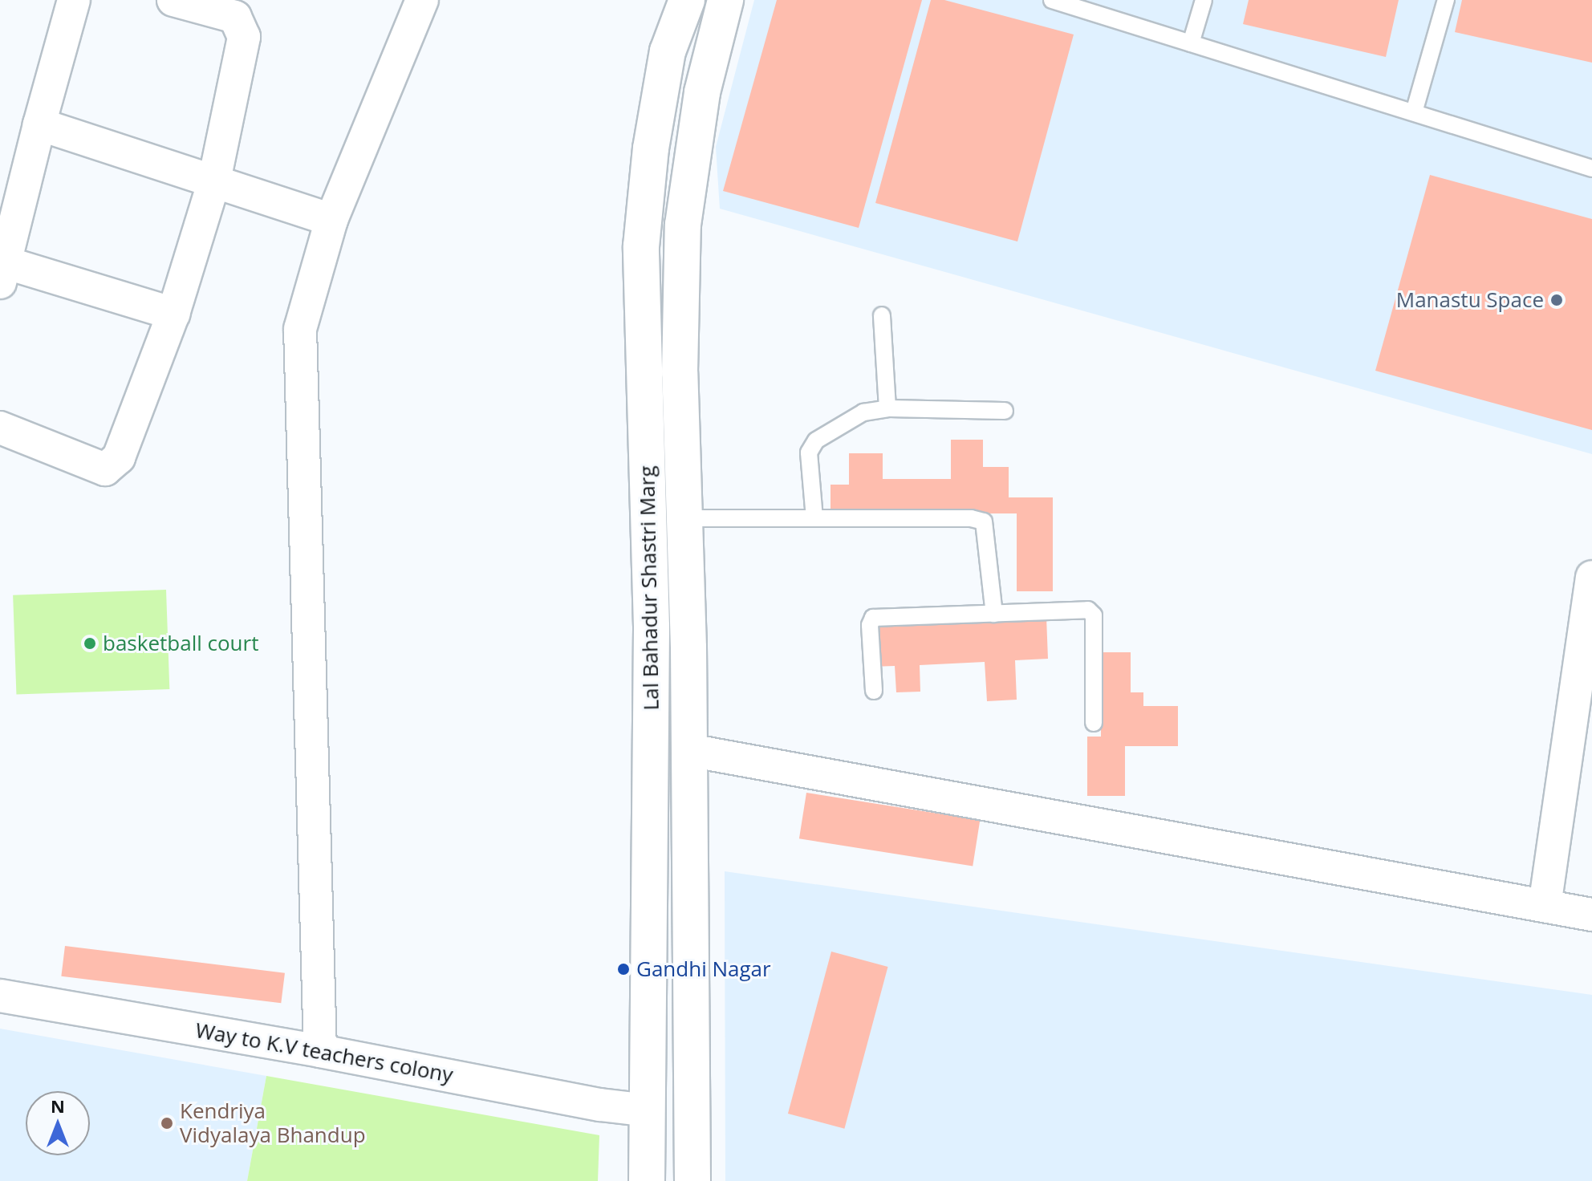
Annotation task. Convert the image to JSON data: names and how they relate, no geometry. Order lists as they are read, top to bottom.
{
  "streets": {
    "main road": ["Lal Bahadur Shastri Marg"],
    "street": ["Way to K.V teachers colony"]
  },
  "crossings": [
    ["Lal Bahadur Shastri Marg", "Way to K.V teachers colony"]
  ],
  "places": [
    "Manastu Space",
    "basketball court",
    "Gandhi Nagar",
    "Kendriya Vidyalaya Bhandup"
  ],
  "north": "top"
}
